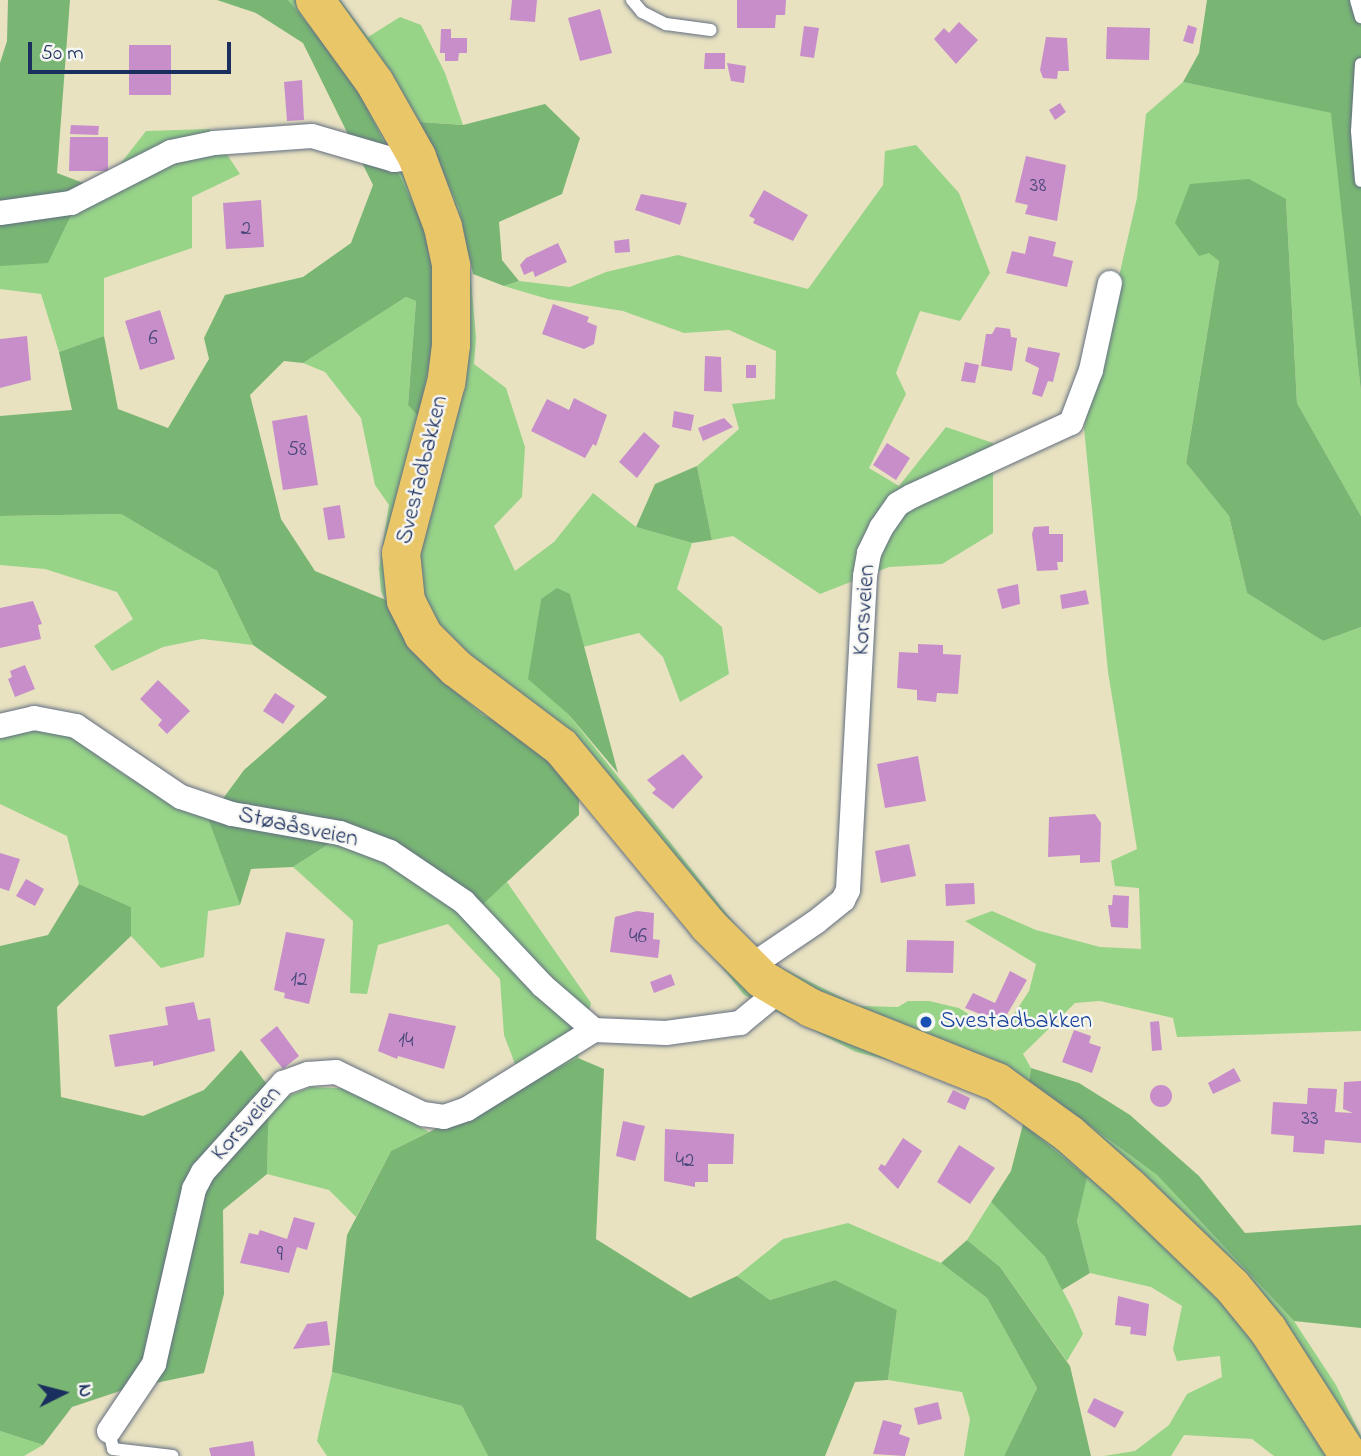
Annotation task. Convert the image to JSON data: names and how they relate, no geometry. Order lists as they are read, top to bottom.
{
  "streets": {
    "main road": ["Svestadbakken"],
    "street": ["Korsveien", "Støaåsveien"]
  },
  "crossings": [
    ["Svestadbakken", "Korsveien"],
    ["Korsveien", "Støaåsveien"]
  ],
  "places": ["Svestadbakken"],
  "house_numbers": [
    "38",
    "2",
    "6",
    "58",
    "46",
    "12",
    "14",
    "33",
    "42",
    "9"
  ],
  "scale_bar": "50 m",
  "north": "right"
}
